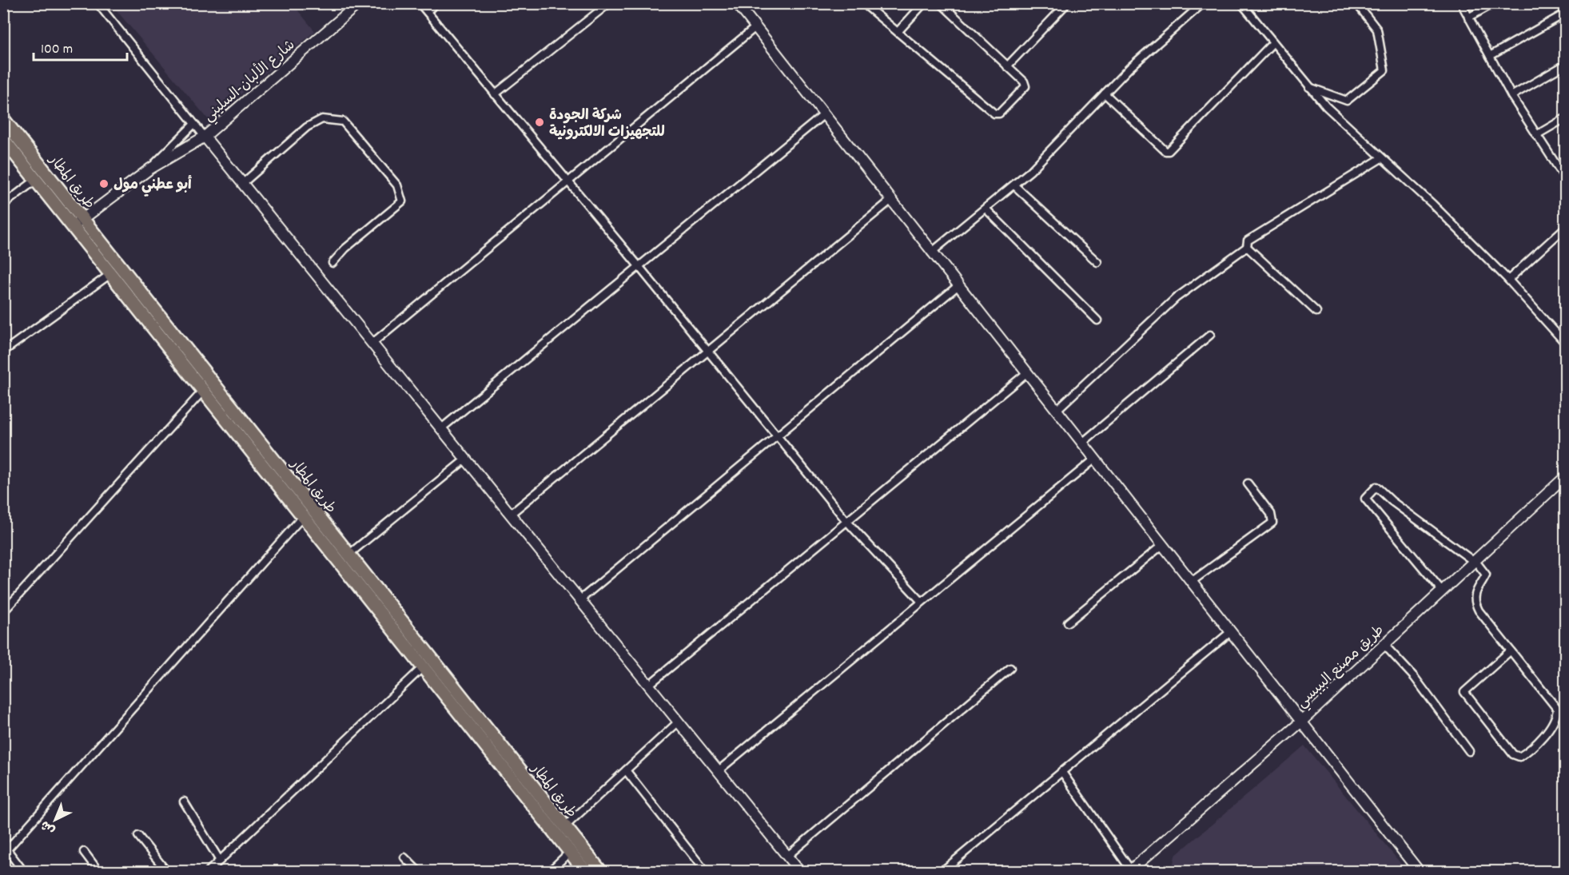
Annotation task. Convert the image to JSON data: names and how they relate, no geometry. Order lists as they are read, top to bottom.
{
  "streets": {
    "highway": ["طريق المطار"],
    "street": ["شارع الألبان-السليني", "طريق مصنع البيبسي"]
  },
  "crossings": [
    ["شارع الألبان-السليني", "طريق المطار"]
  ],
  "places": ["شركة الجودة للتجهيزات الالكترونية", "أبو عطني مول"],
  "scale_bar": "100 m",
  "north": "bottom left"
}
